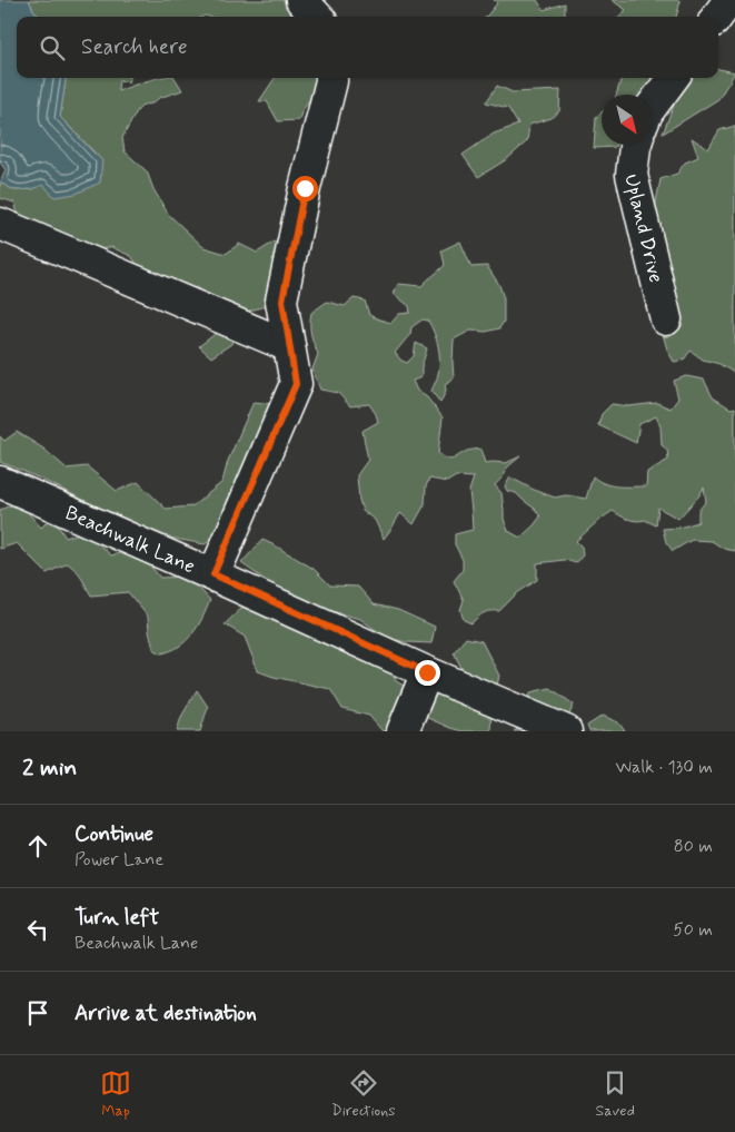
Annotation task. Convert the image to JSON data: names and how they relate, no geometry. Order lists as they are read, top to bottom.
{
  "streets": {
    "street": ["Upland Drive", "Beachwalk Lane"]
  },
  "north": "bottom right",
  "page": {
    "search": "Search here",
    "heading": ["2 min", "Walk · 130 m"],
    "list": [
      ["Continue", "Power Lane", "80 m"],
      ["Turn left", "Beachwalk Lane", "50 m"],
      "Arrive at destination"
    ],
    "nav": ["Map", "Directions", "Saved"]
  }
}
